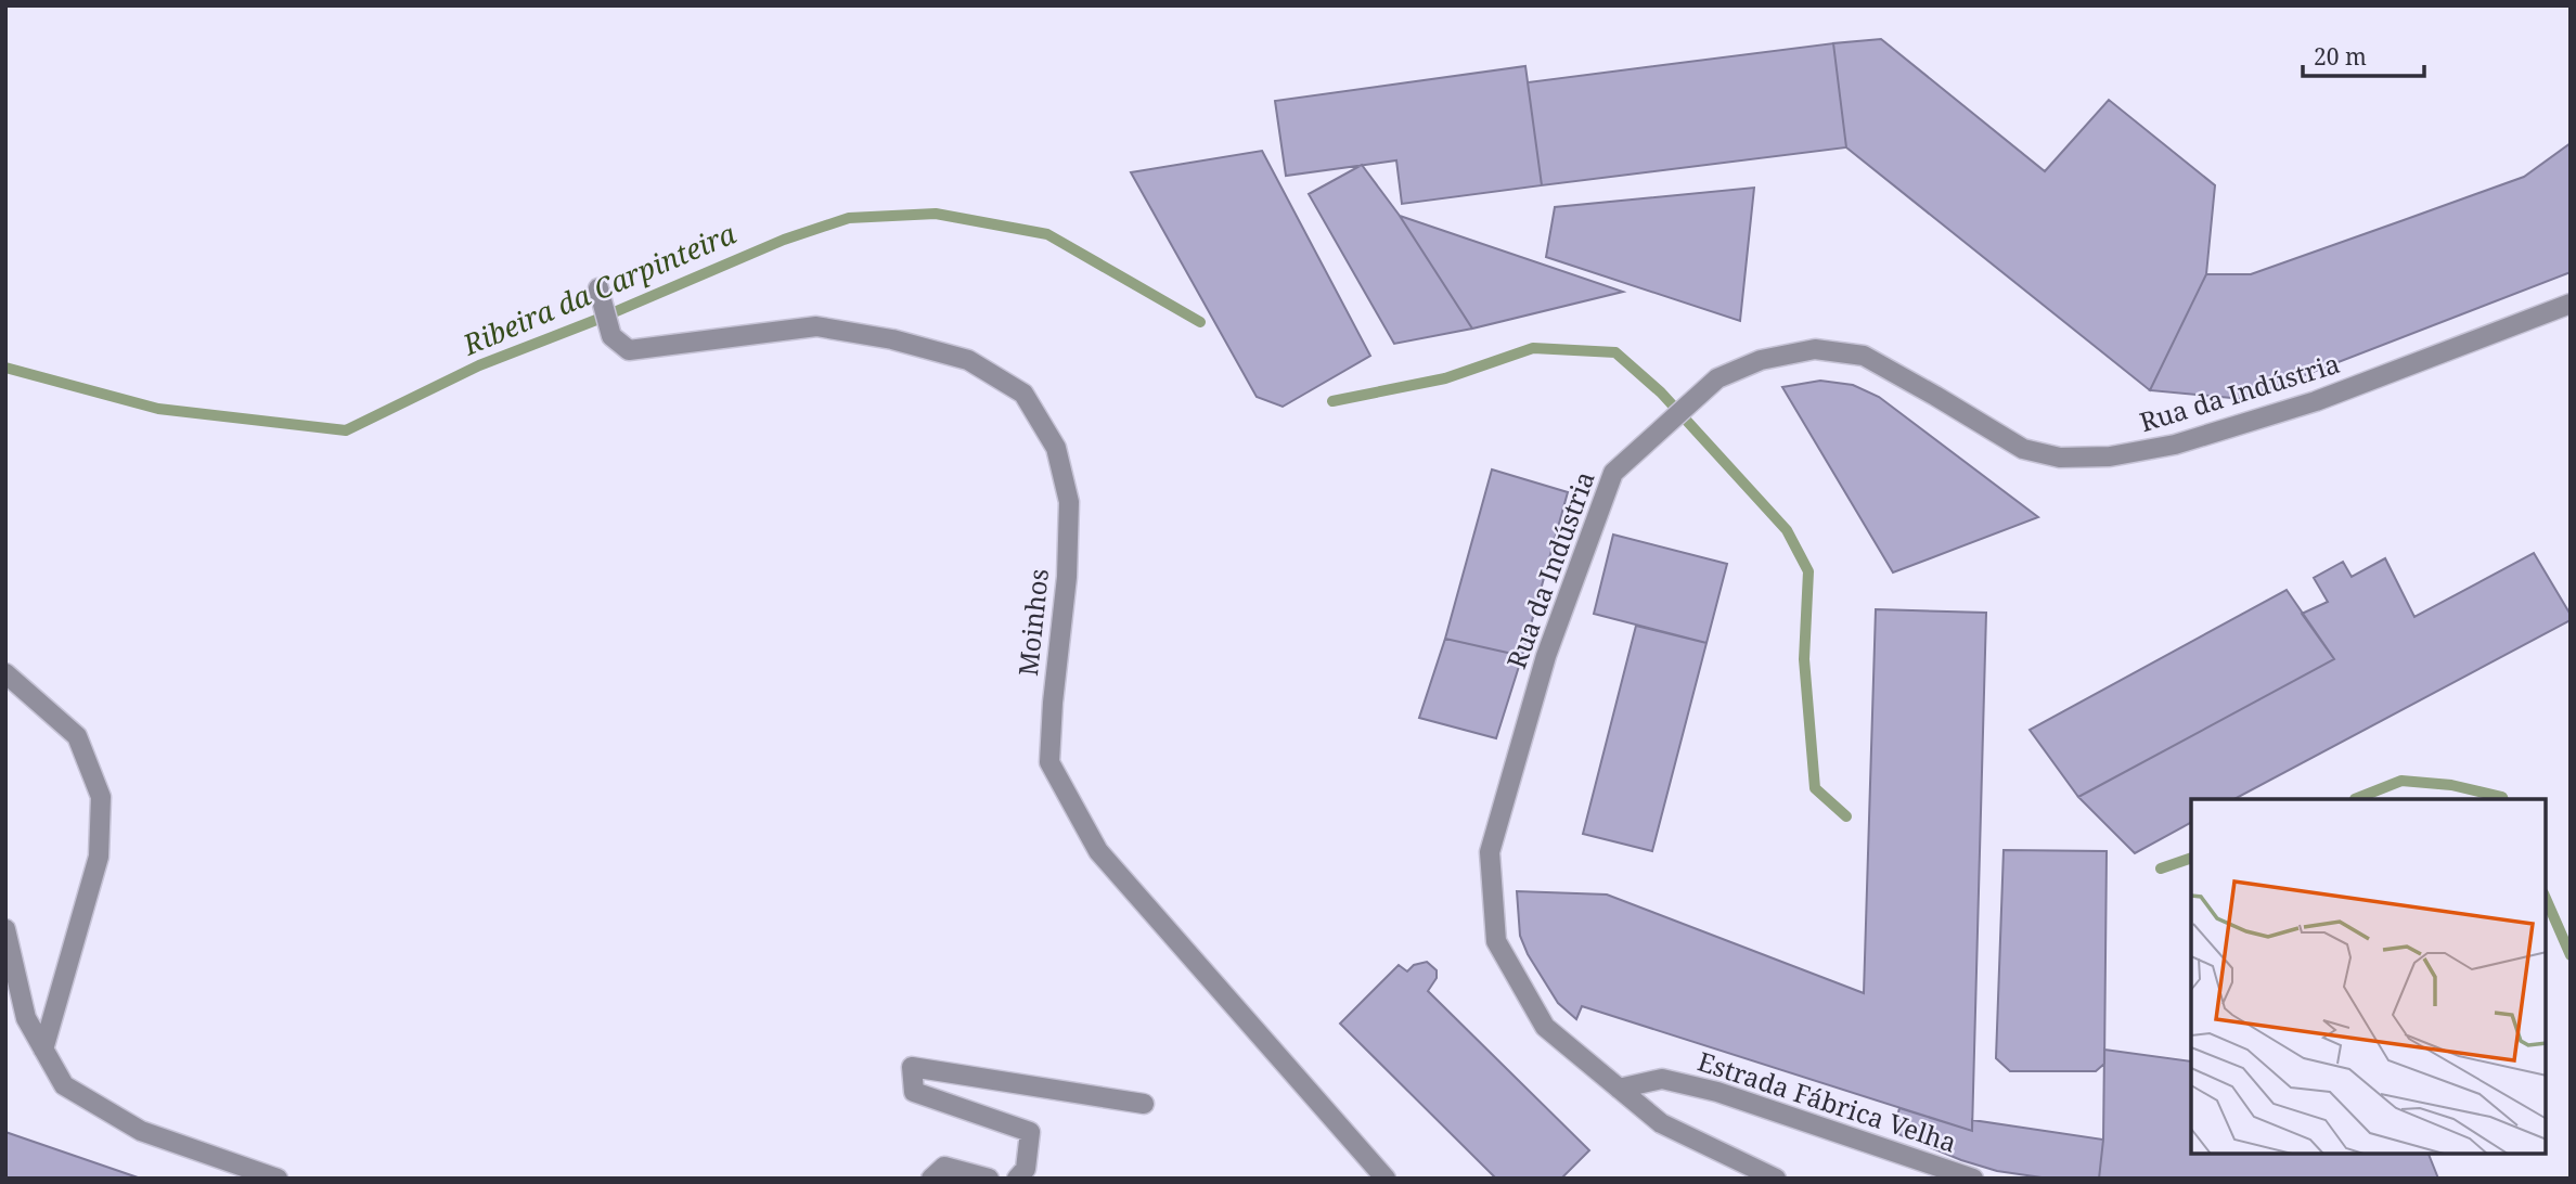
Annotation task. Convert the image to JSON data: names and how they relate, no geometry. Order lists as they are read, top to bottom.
{
  "streets": {
    "street": ["Rua da Indústria", "Moinhos", "Estrada Fábrica Velha"]
  },
  "crossings": [
    ["Rua da Indústria", "Estrada Fábrica Velha"]
  ],
  "water": ["Ribeira da Carpinteira"],
  "scale_bar": "20 m"
}
